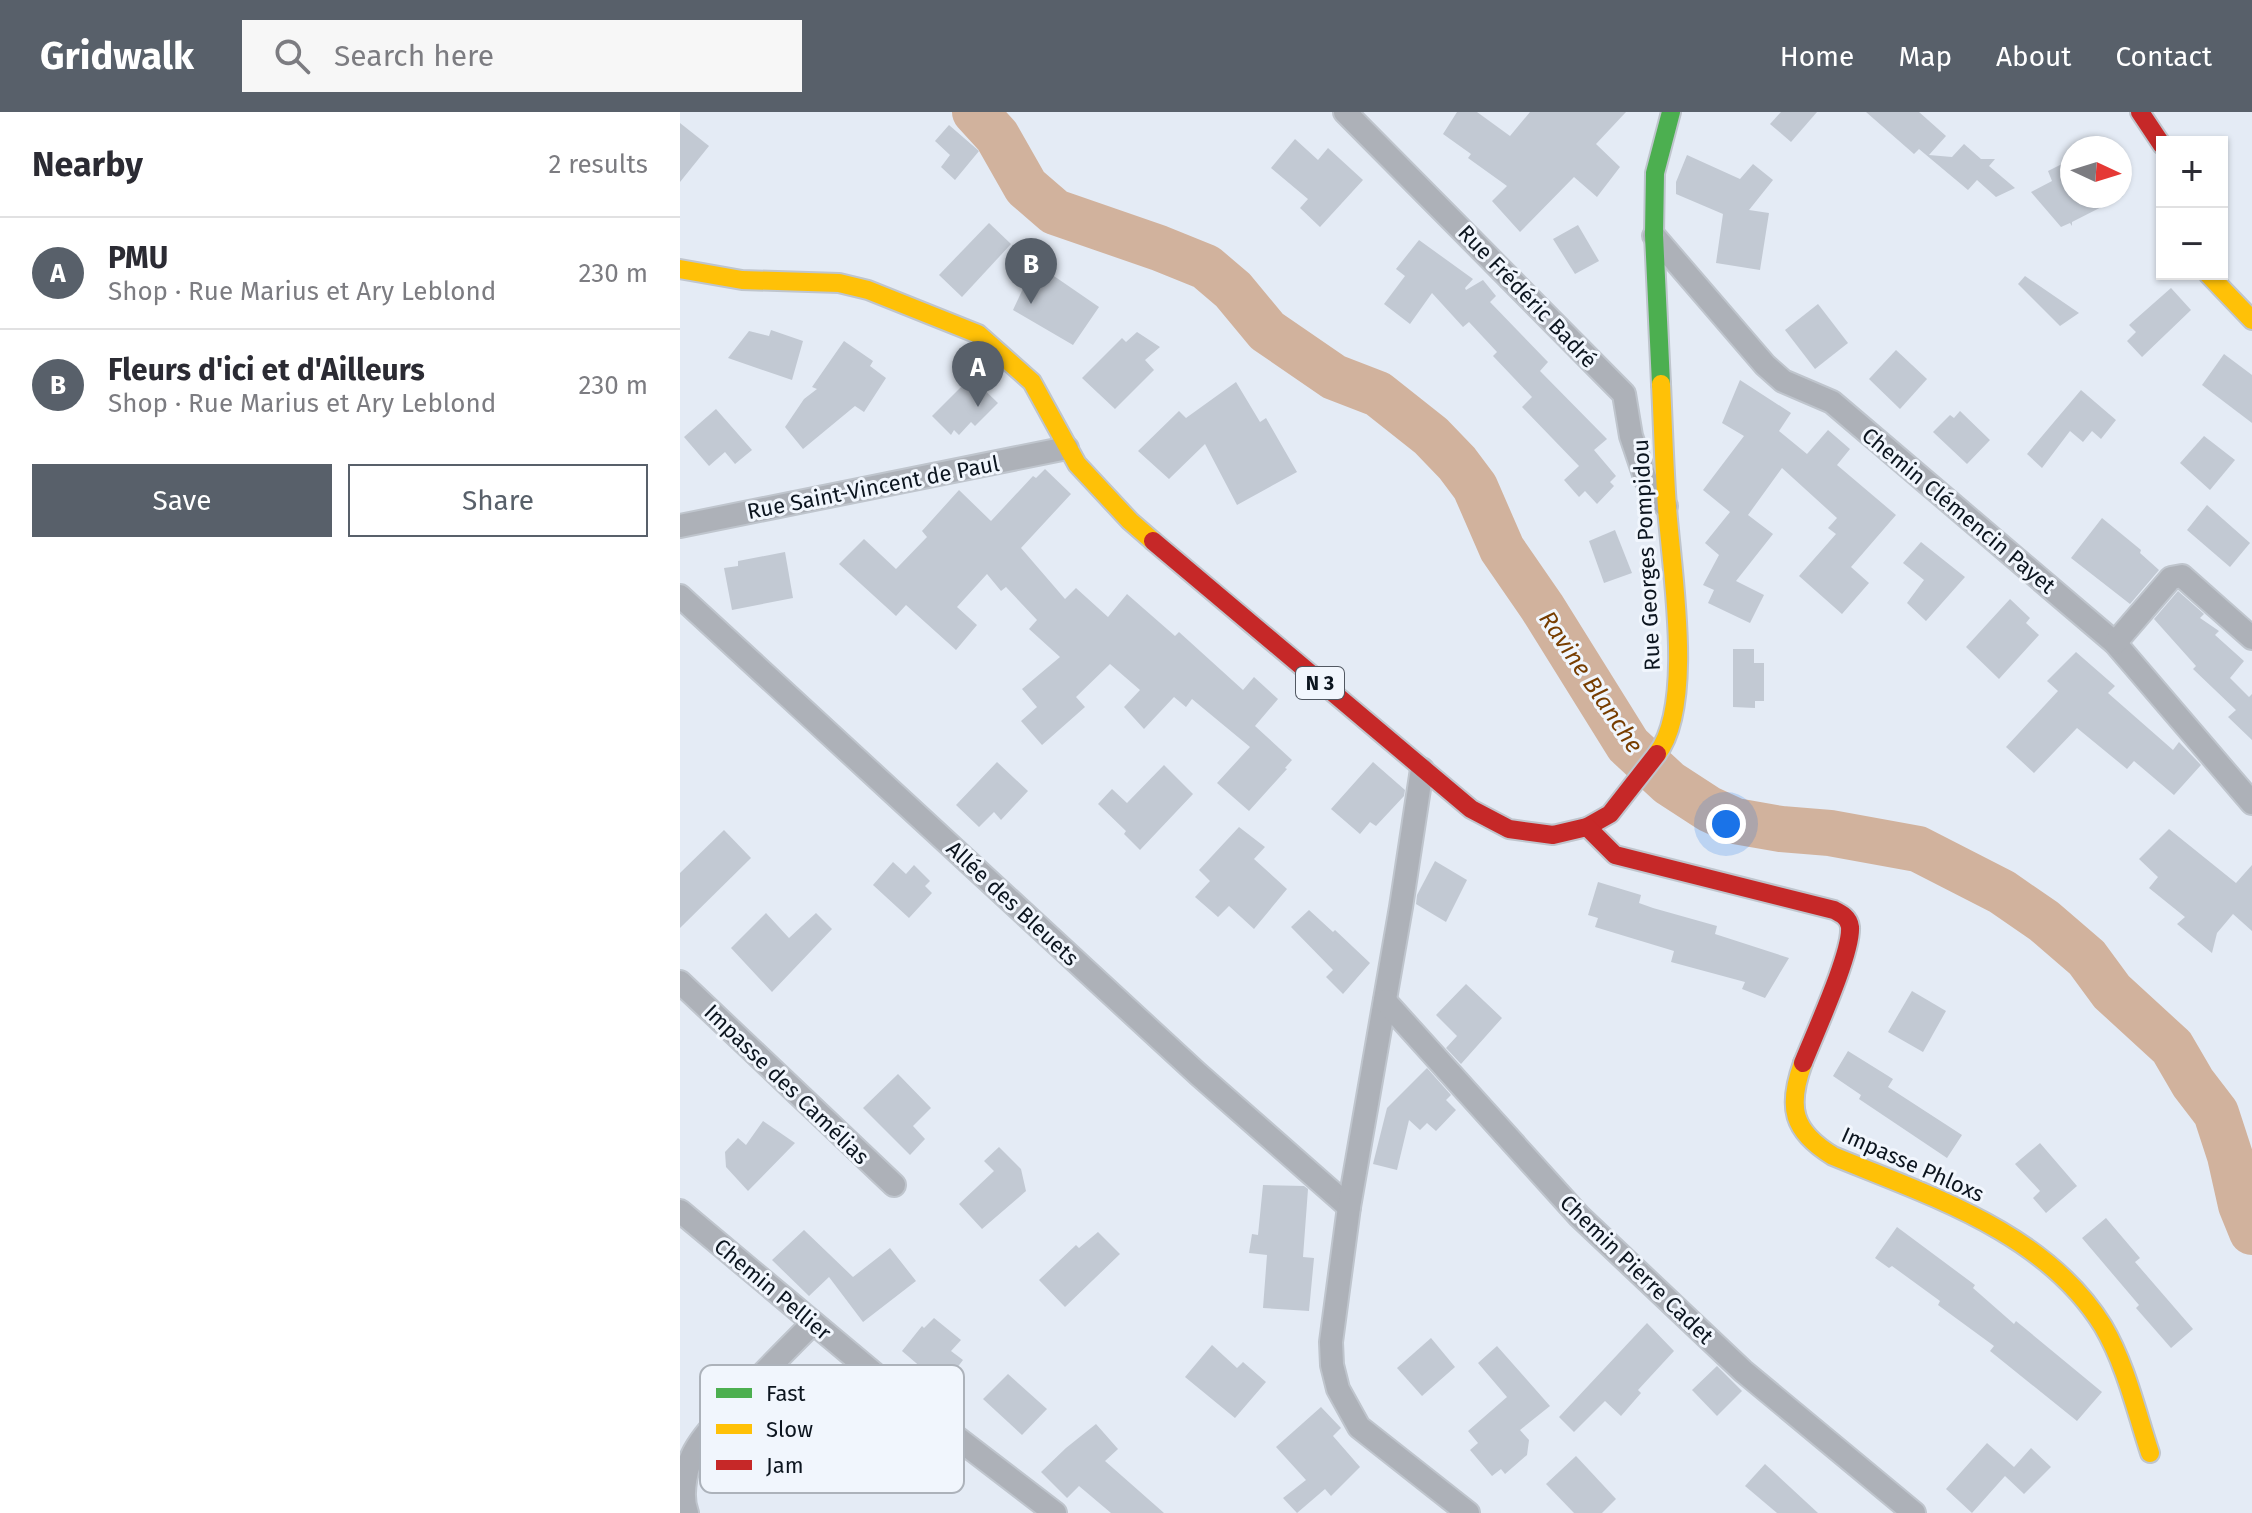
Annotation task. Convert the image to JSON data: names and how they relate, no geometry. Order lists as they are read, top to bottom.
{
  "streets": {
    "main road": ["Rue Georges Pompidou", "N 3", "Impasse Phloxs"],
    "street": [
      "Rue Frédéric Badré",
      "Rue Saint-Vincent de Paul",
      "Chemin Clémencin Payet",
      "Allée des Bleuets",
      "Impasse des Camélias",
      "Chemin Pierre Cadet",
      "Chemin Pellier"
    ]
  },
  "crossings": [
    ["Rue Frédéric Badré", "Rue Georges Pompidou"],
    ["Rue Saint-Vincent de Paul", "Rue Georges Pompidou"],
    ["Rue Saint-Vincent de Paul", "N 3"],
    ["Chemin Clémencin Payet", "Rue Georges Pompidou"],
    ["Rue Georges Pompidou", "N 3"],
    ["Rue Georges Pompidou", "Impasse Phloxs"]
  ],
  "water": ["Ravine Blanche"],
  "legend": ["Fast", "Slow", "Jam"],
  "north": "right",
  "page": {
    "header": "Gridwalk",
    "search": "Search here",
    "nav": [
      "Home",
      "Map",
      "About",
      "Contact"
    ],
    "heading": ["Nearby", "2 results"],
    "map_buttons": ["+", "−"],
    "list": [
      {
        "mark": "A",
        "name": "PMU",
        "note": "Shop · Rue Marius et Ary Leblond",
        "value": "230 m"
      },
      {
        "mark": "B",
        "name": "Fleurs d'ici et d'Ailleurs",
        "note": "Shop · Rue Marius et Ary Leblond",
        "value": "230 m"
      }
    ],
    "pins": ["B", "A"],
    "buttons": ["Save", "Share"]
  }
}
